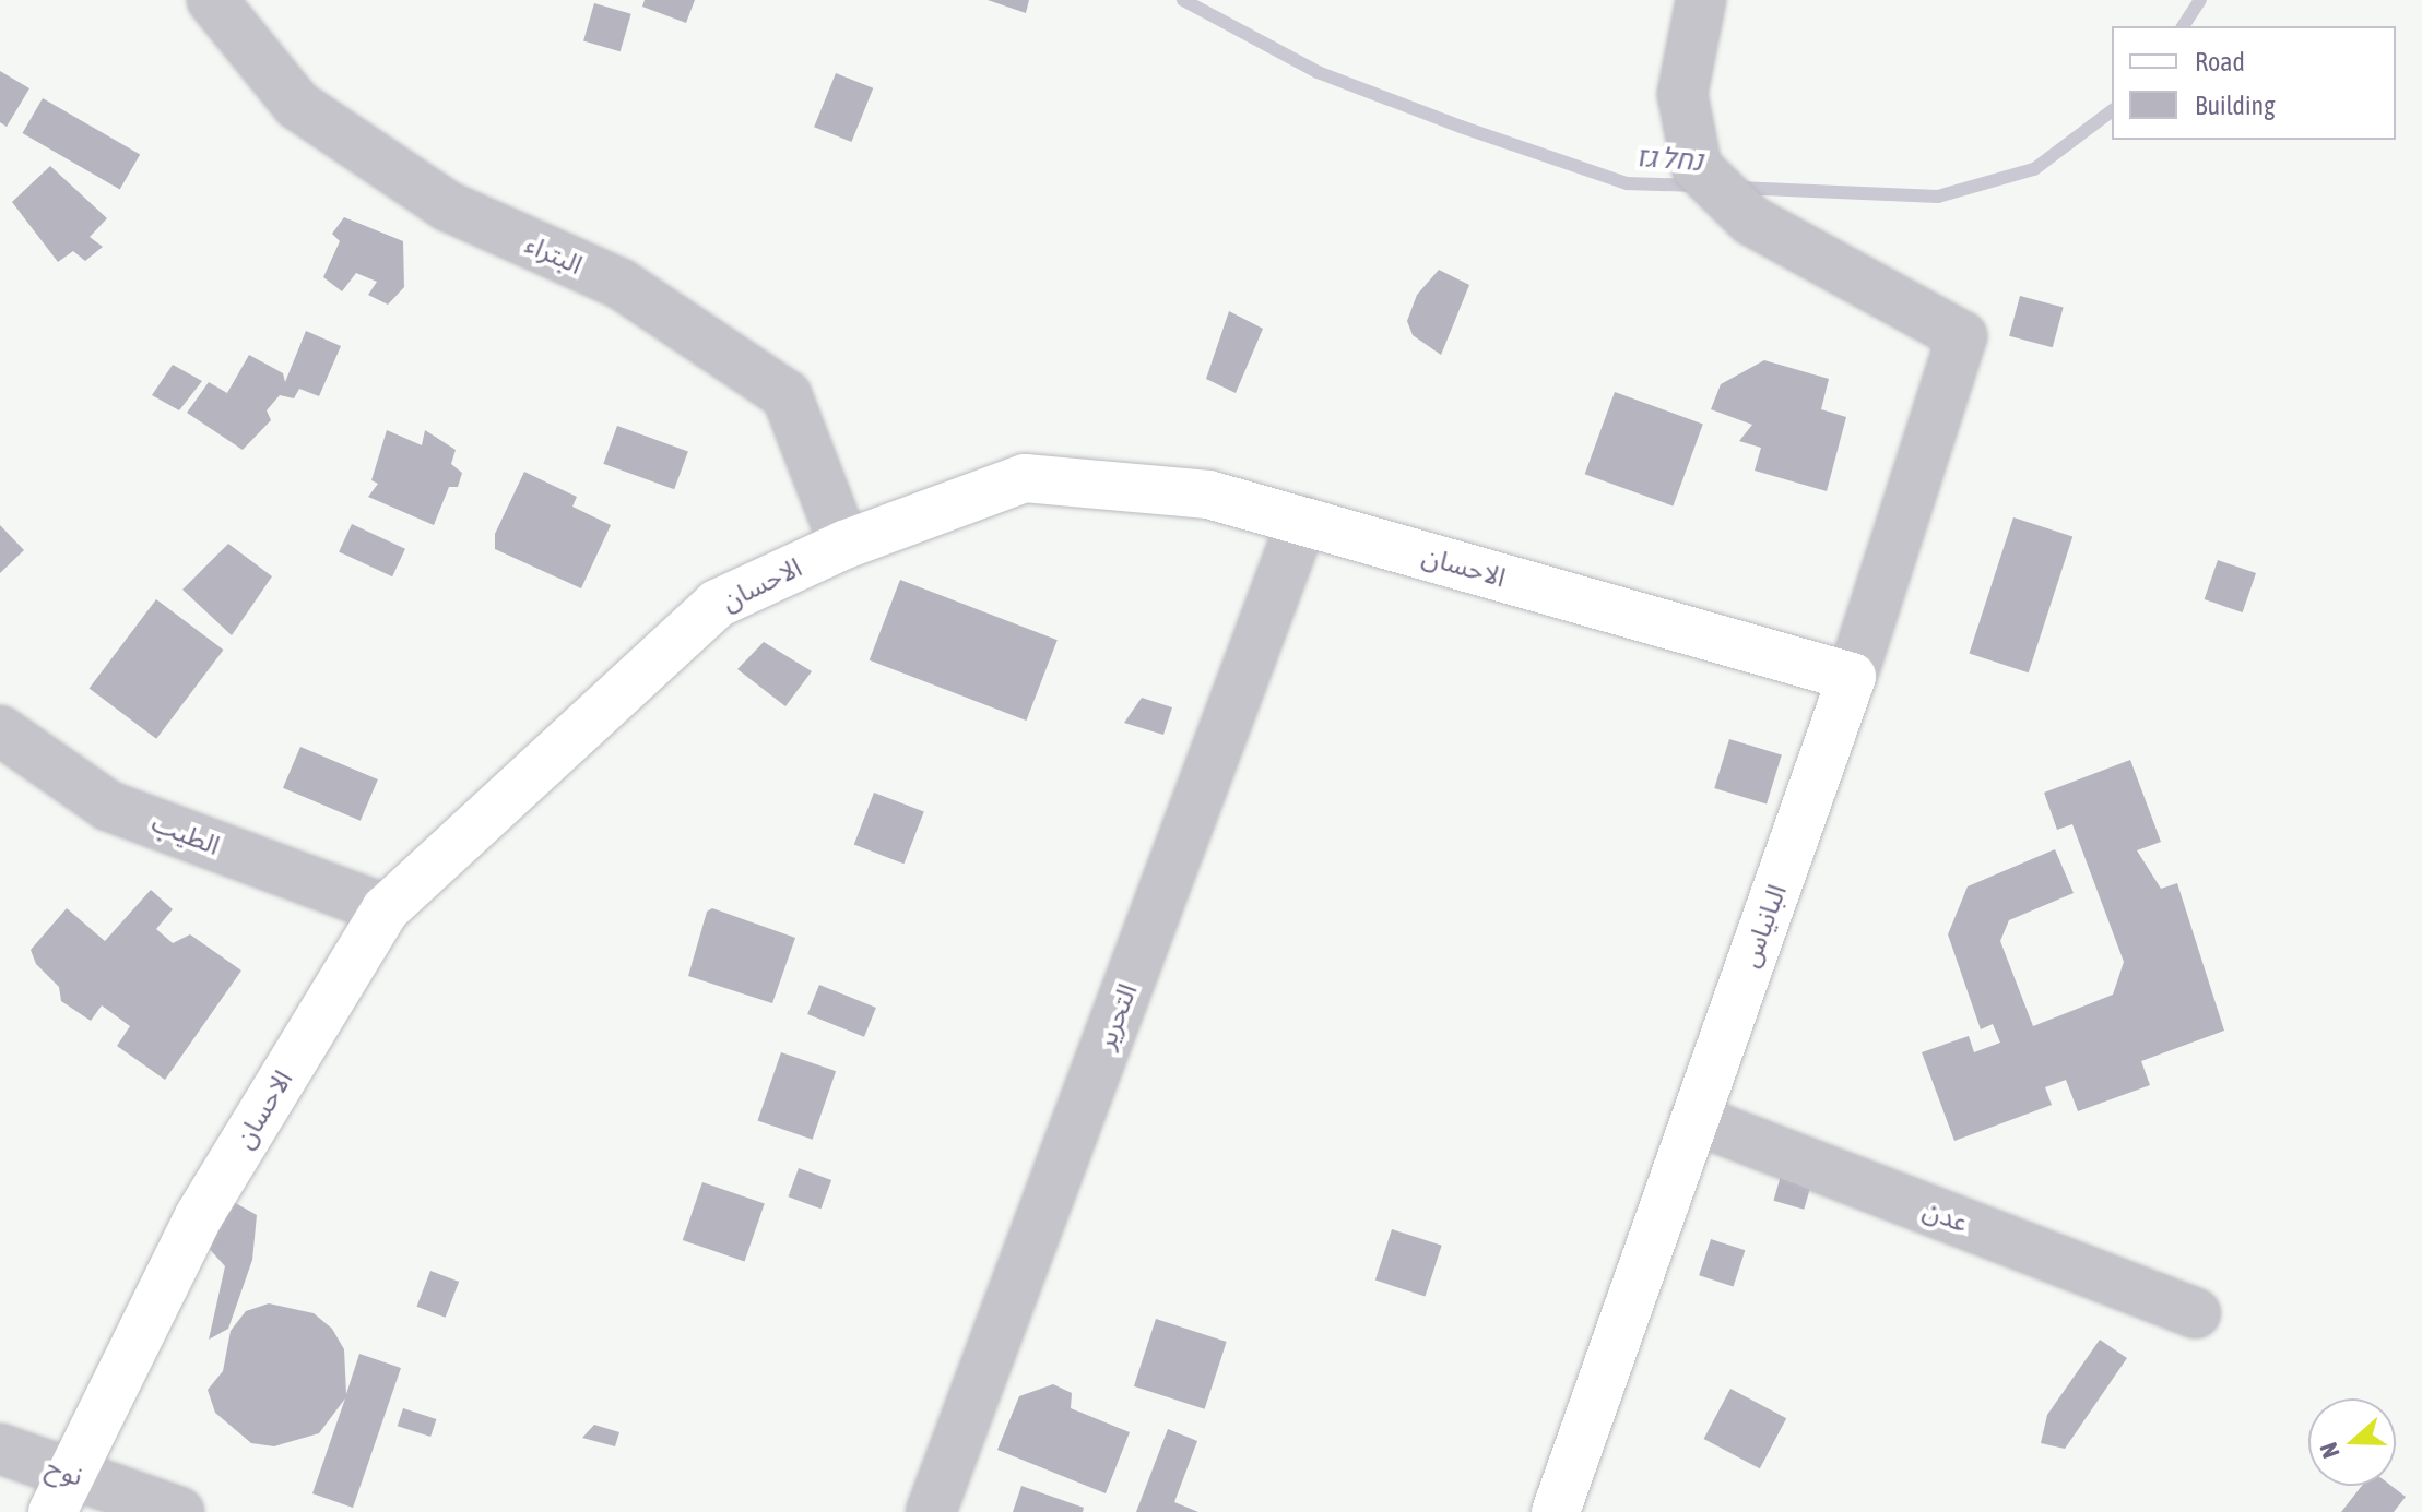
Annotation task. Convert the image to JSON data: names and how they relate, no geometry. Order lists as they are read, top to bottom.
{
  "streets": {
    "street": [
      "البتراء",
      "الاحسان",
      "الطيب",
      "البانياس",
      "التحرير",
      "عدن",
      "نوح"
    ]
  },
  "crossings": [
    ["البتراء", "الاحسان"],
    ["الاحسان", "الطيب"],
    ["الاحسان", "البانياس"],
    ["الاحسان", "التحرير"],
    ["الاحسان", "نوح"],
    ["البانياس", "عدن"]
  ],
  "water": ["נחל גז"],
  "legend": ["Road", "Building"],
  "north": "left"
}
